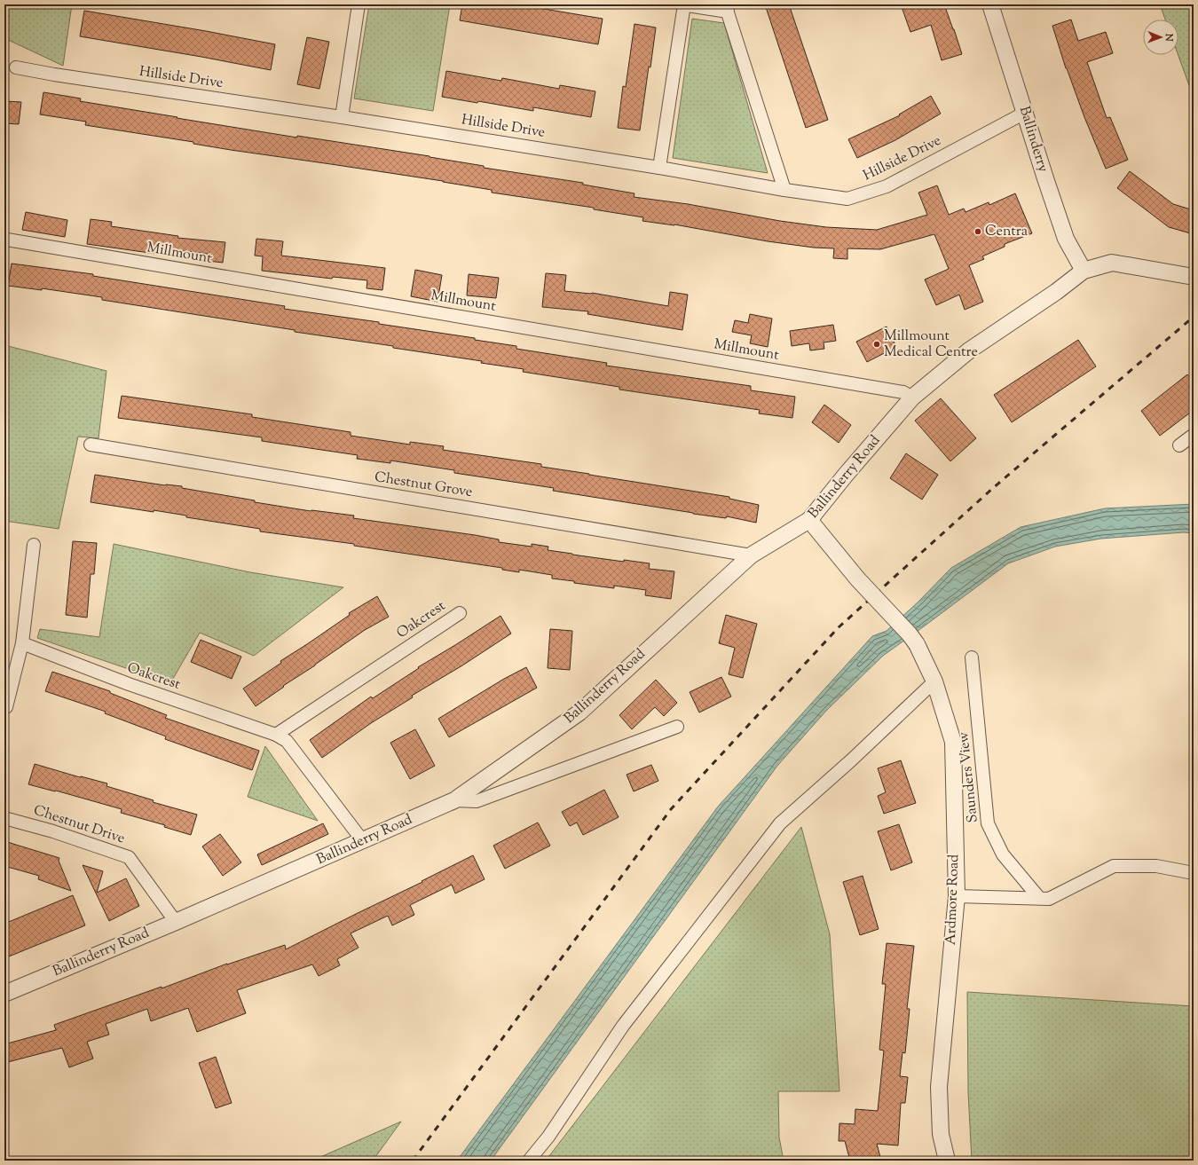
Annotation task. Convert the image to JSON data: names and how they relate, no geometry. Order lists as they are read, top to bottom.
{
  "streets": {
    "street": [
      "Hillside Drive",
      "Ballinderry",
      "Millmount",
      "Ballinderry Road",
      "Chestnut Grove",
      "Oakcrest",
      "Saunders View",
      "Chestnut Drive",
      "Ardmore Road"
    ]
  },
  "crossings": [
    ["Hillside Drive", "Ballinderry"],
    ["Ballinderry", "Ballinderry Road"],
    ["Millmount", "Ballinderry Road"],
    ["Ballinderry Road", "Chestnut Grove"],
    ["Ballinderry Road", "Oakcrest"],
    ["Ballinderry Road", "Chestnut Drive"],
    ["Ballinderry Road", "Ardmore Road"]
  ],
  "places": ["Centra", "Millmount Medical Centre"],
  "north": "right"
}
